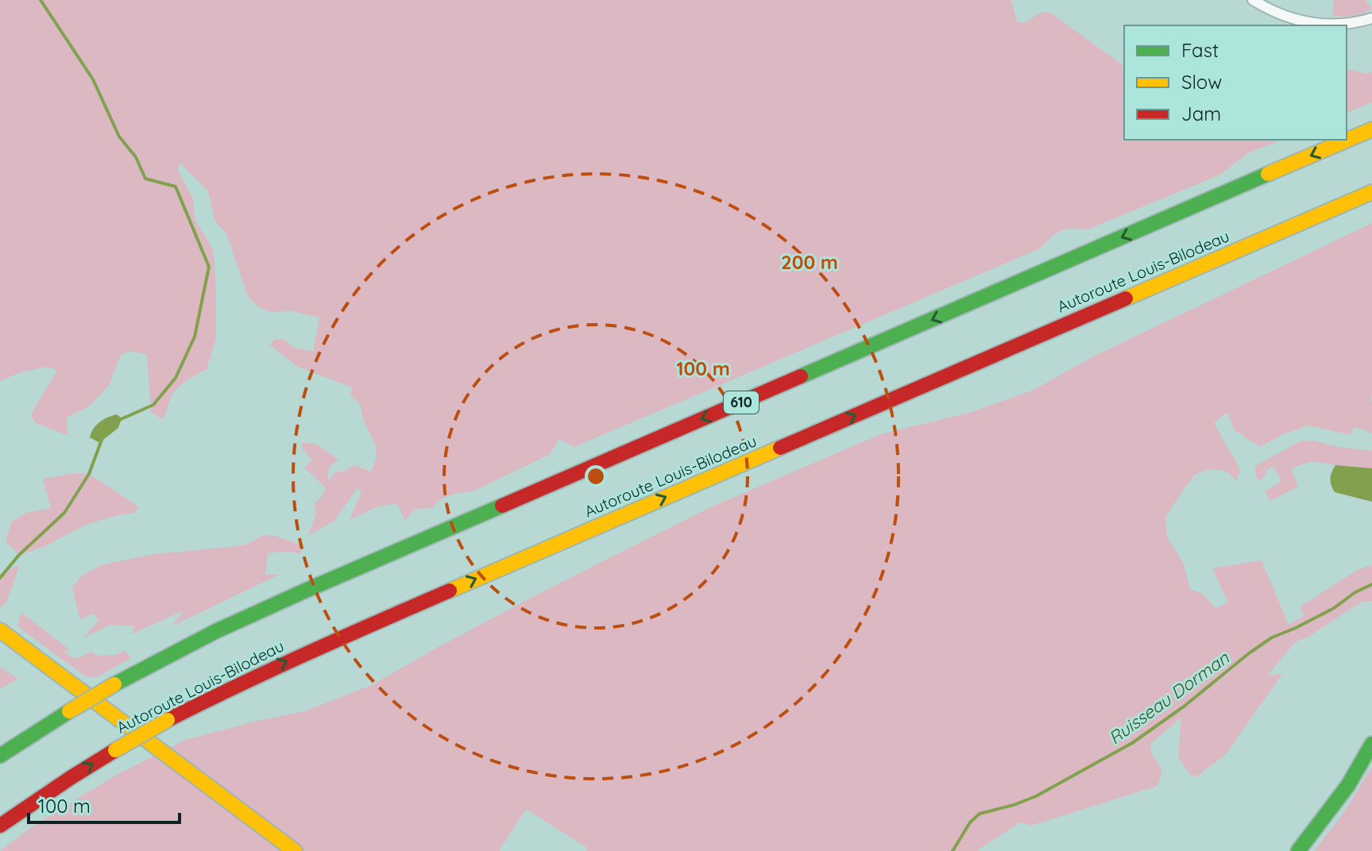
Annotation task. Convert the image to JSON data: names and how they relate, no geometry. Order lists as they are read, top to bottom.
{
  "streets": {
    "main road": ["Autoroute Louis-Bilodeau", "610"]
  },
  "water": ["Ruisseau Dorman"],
  "legend": ["Fast", "Slow", "Jam"],
  "scale_bar": "100 m",
  "rings": ["200 m", "100 m"]
}
